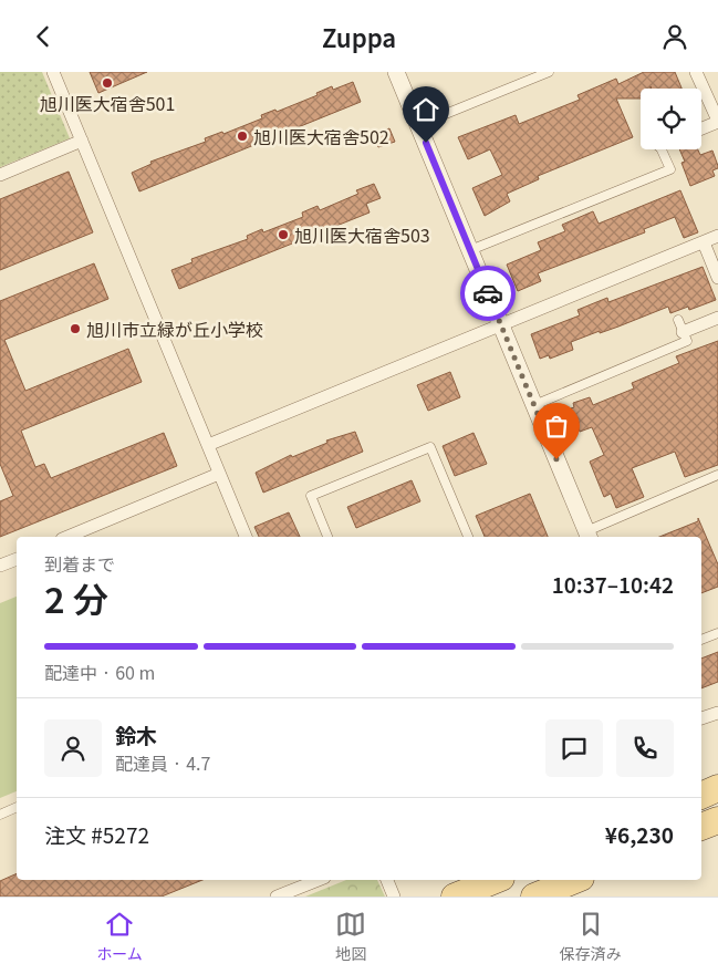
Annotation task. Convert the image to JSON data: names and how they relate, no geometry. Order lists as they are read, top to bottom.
{
  "places": [
    "旭川医大宿舎501",
    "旭川医大宿舎502",
    "旭川医大宿舎503",
    "旭川市立緑が丘小学校"
  ],
  "page": {
    "header": "Zuppa",
    "heading": ["2 分", "到着まで", "10:37–10:42"],
    "panel": [
      "鈴木",
      "配達員 · 4.7",
      "注文 #5272",
      "¥6,230"
    ],
    "bar": "配達中 · 60 m",
    "tabs": ["ホーム", "地図", "保存済み"]
  }
}
